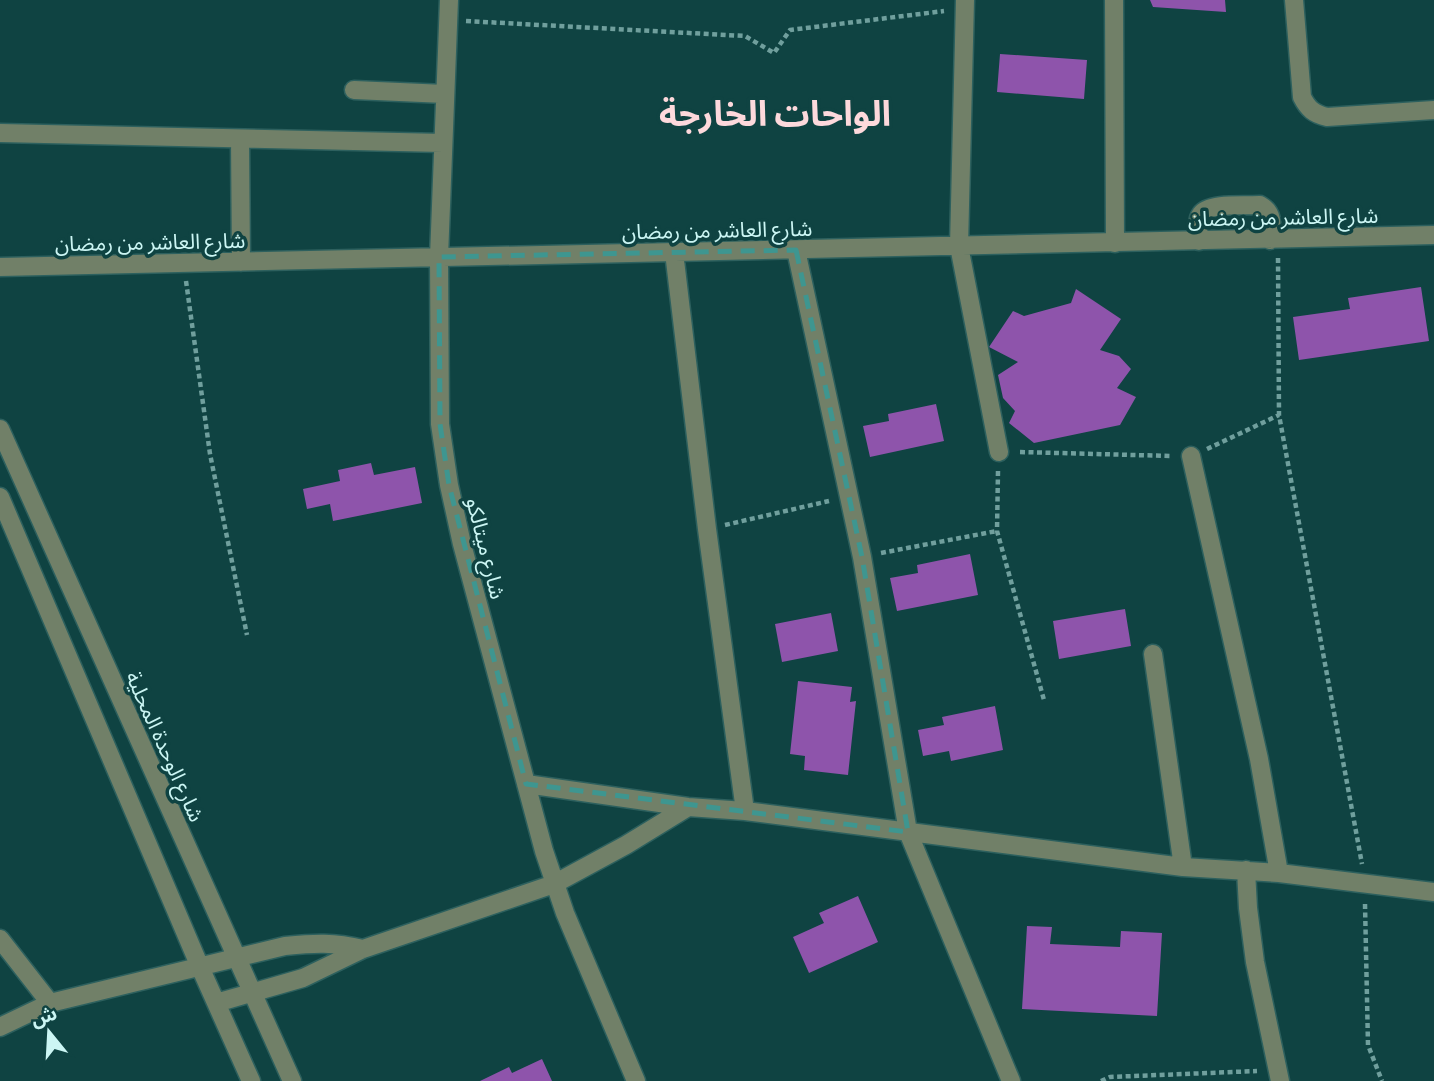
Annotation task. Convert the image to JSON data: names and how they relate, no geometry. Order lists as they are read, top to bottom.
{
  "streets": {
    "street": ["شارع العاشر من رمضان", "شارع ميتالكو", "شارع الوحدة المحلية"]
  },
  "crossings": [
    ["شارع العاشر من رمضان", "شارع ميتالكو"]
  ],
  "districts": ["الواحات الخارجة"],
  "north": "top"
}
